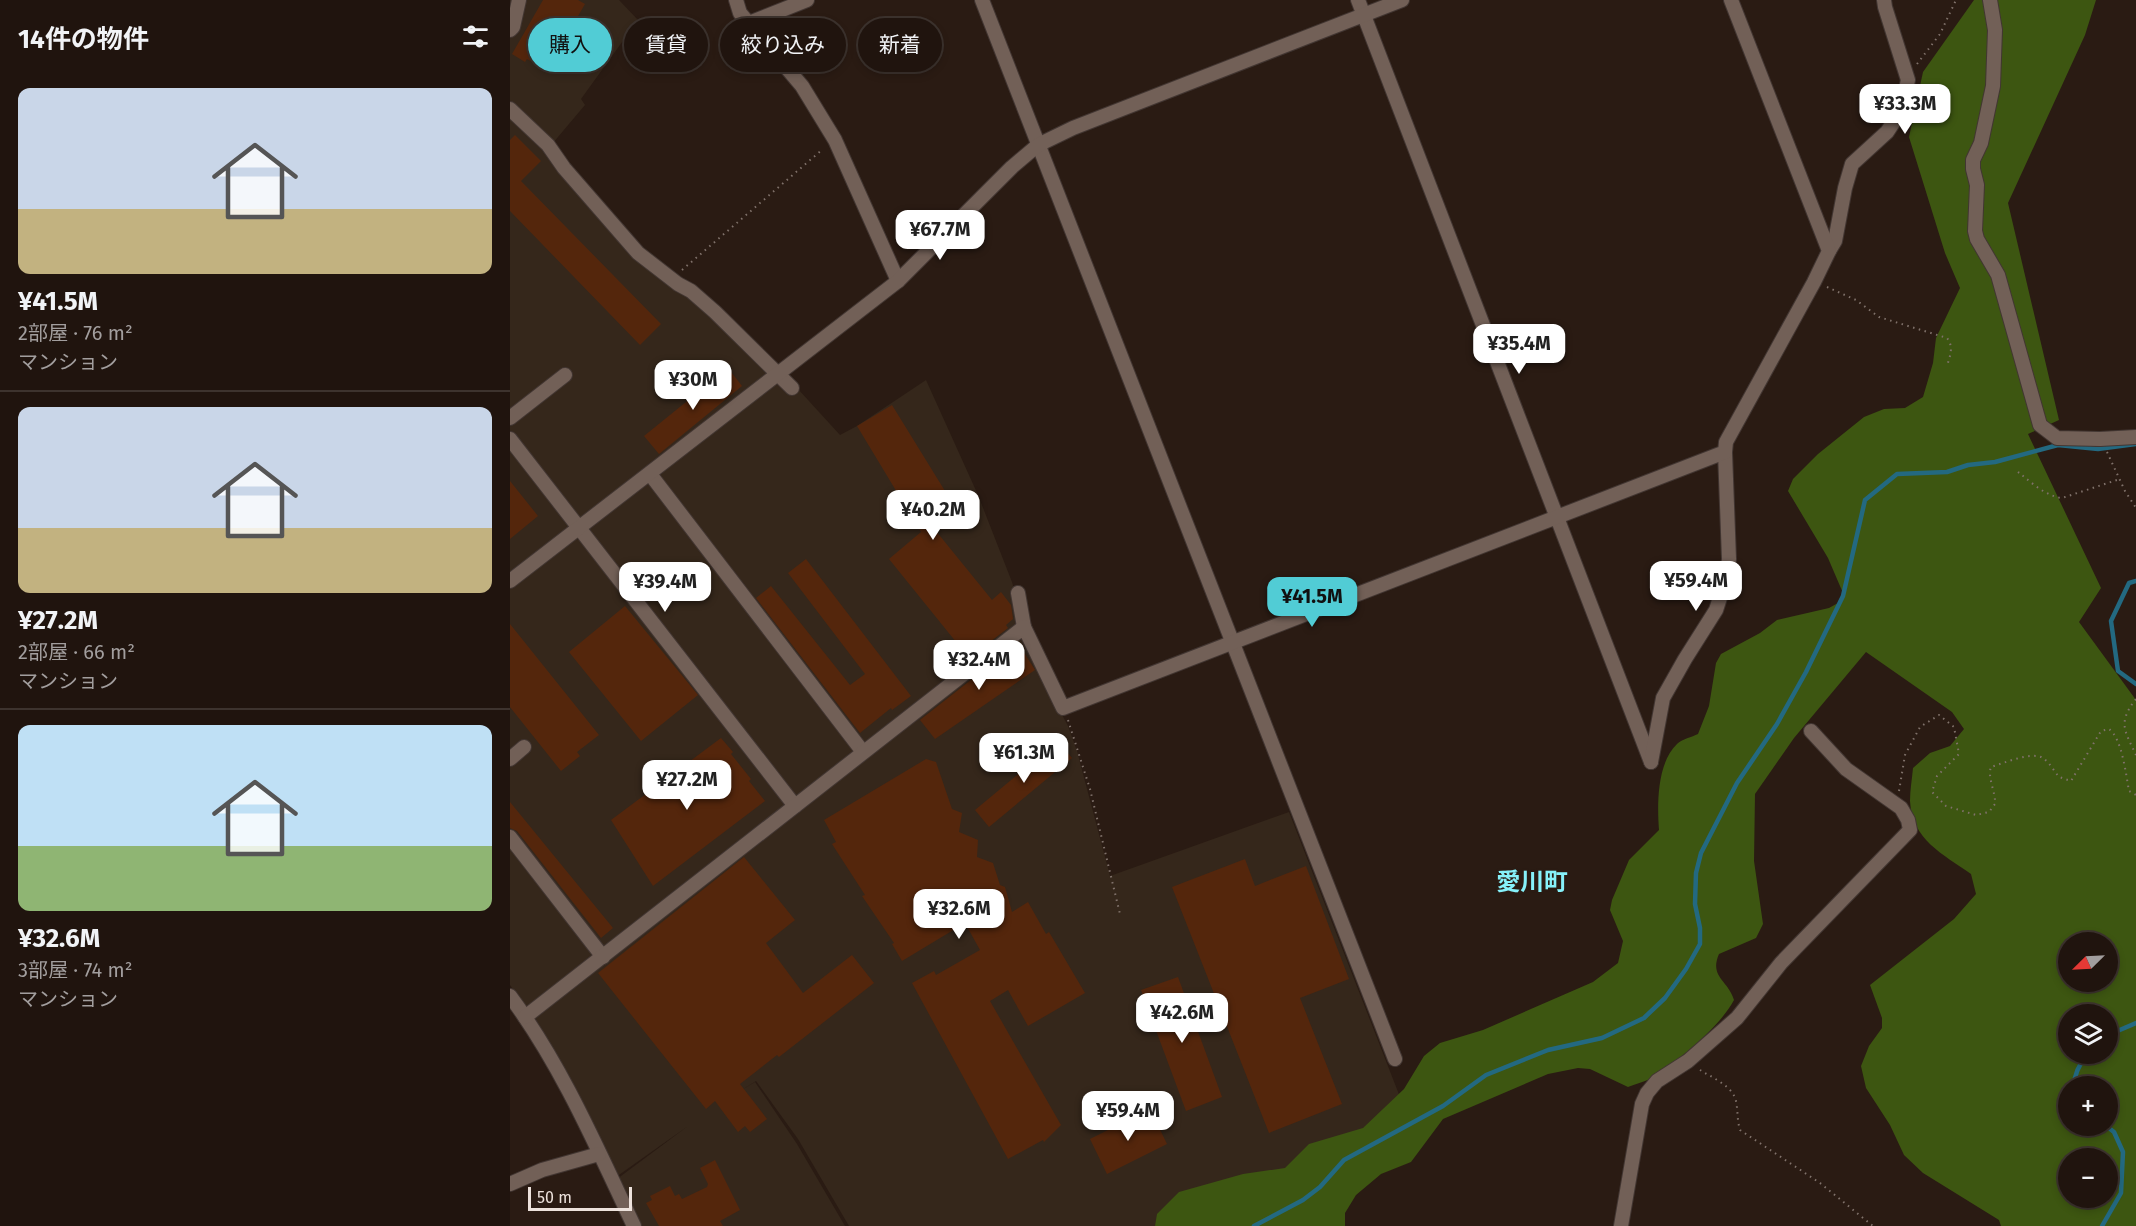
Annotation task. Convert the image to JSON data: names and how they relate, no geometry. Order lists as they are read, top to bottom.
{
  "districts": ["愛川町"],
  "scale_bar": "50 m",
  "north": "bottom left",
  "page": {
    "heading": "14件の物件",
    "chip": [
      "購入",
      "賃貸",
      "絞り込み",
      "新着"
    ],
    "list": [
      {
        "name": "¥41.5M",
        "note": "2部屋 · 76 m² · マンション"
      },
      {
        "name": "¥27.2M",
        "note": "2部屋 · 66 m² · マンション"
      },
      {
        "name": "¥32.6M",
        "note": "3部屋 · 74 m² · マンション"
      }
    ],
    "price": [
      "¥33.3M",
      "¥67.7M",
      "¥35.4M",
      "¥30M",
      "¥40.2M",
      "¥59.4M",
      "¥39.4M",
      "¥41.5M",
      "¥32.4M",
      "¥61.3M",
      "¥27.2M",
      "¥32.6M",
      "¥42.6M",
      "¥59.4M"
    ],
    "map_buttons": ["+", "−"],
    "scale": "50 m"
  }
}
